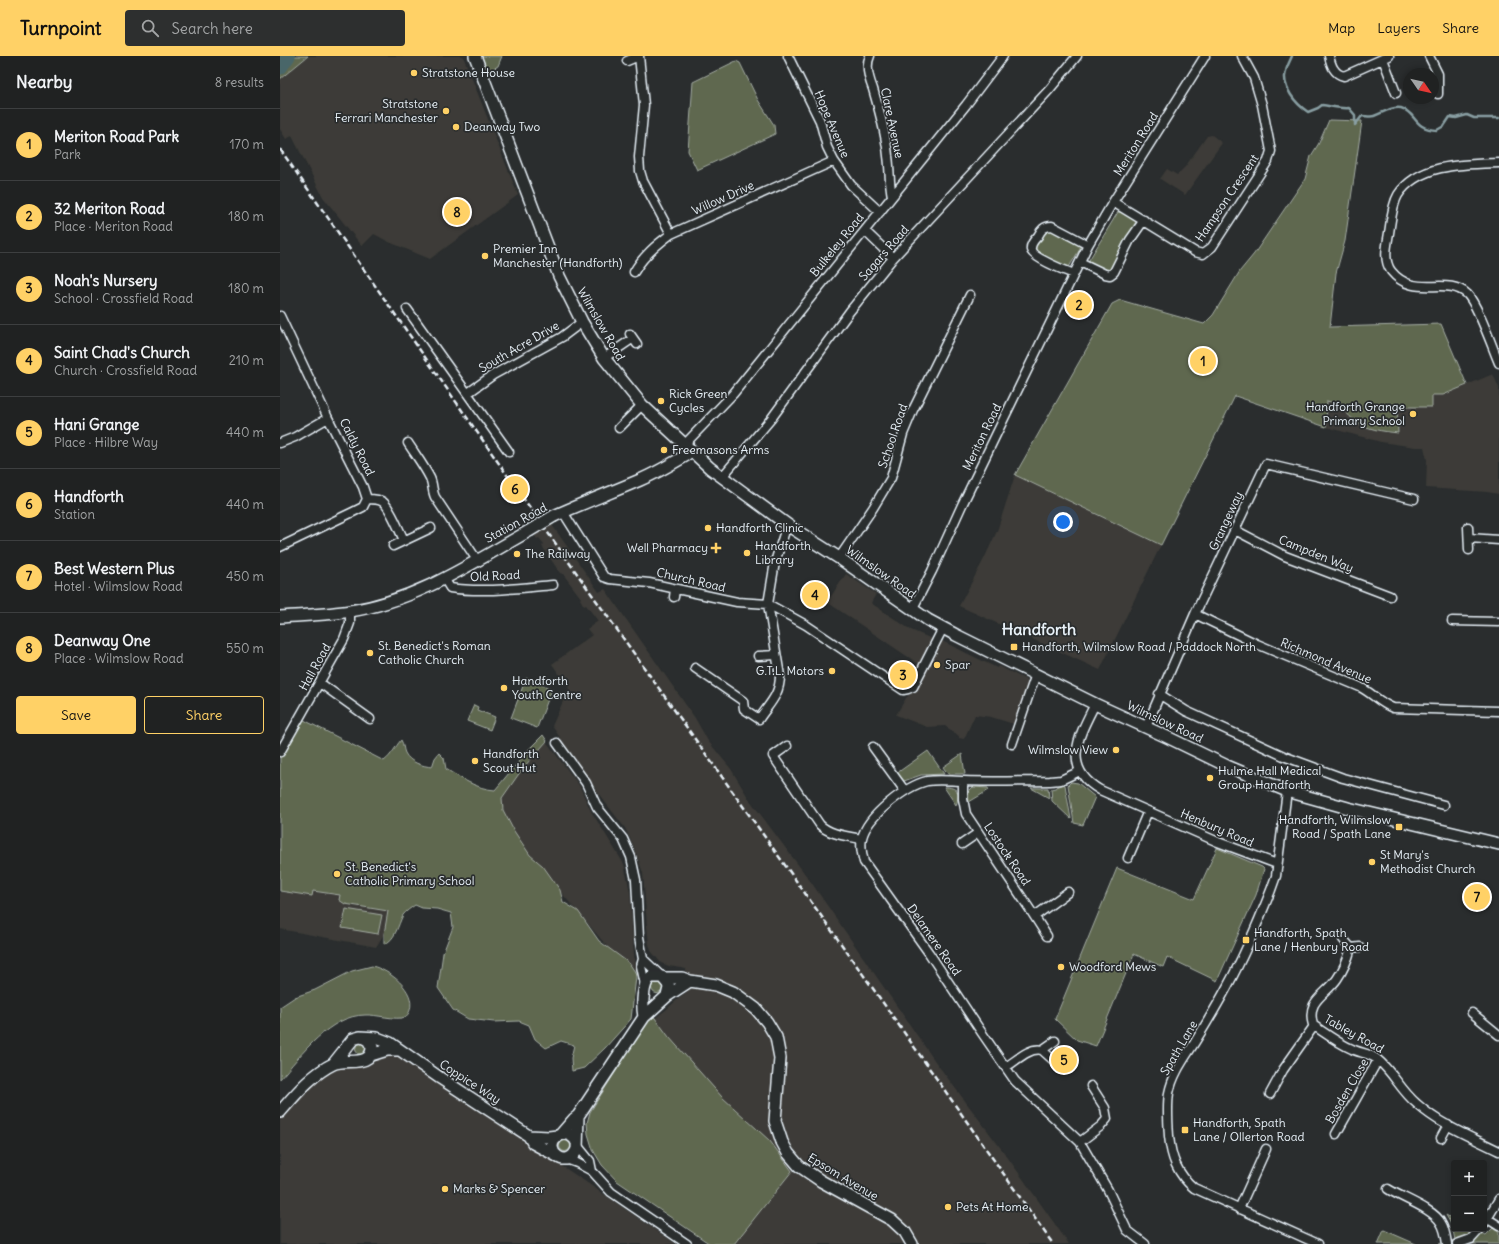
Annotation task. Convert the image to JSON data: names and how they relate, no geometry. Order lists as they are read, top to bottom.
{
  "streets": {
    "street": [
      "Clare Avenue",
      "Hope Avenue",
      "Meriton Road",
      "Willow Drive",
      "Hampson Crescent",
      "Bulkeley Road",
      "Sagars Road",
      "Wilmslow Road",
      "South Acre Drive",
      "School Road",
      "Caldy Road",
      "Grangeway",
      "Station Road",
      "Campden Way",
      "Old Road",
      "Church Road",
      "Richmond Avenue",
      "Hall Road",
      "Henbury Road",
      "Lostock Road",
      "Delamere Road",
      "Tabley Road",
      "Spath Lane",
      "Coppice Way",
      "Bosden Close",
      "Epsom Avenue"
    ]
  },
  "crossings": [
    ["Clare Avenue", "Bulkeley Road"],
    ["Hope Avenue", "Willow Drive"],
    ["Hope Avenue", "Bulkeley Road"],
    ["Meriton Road", "Hampson Crescent"],
    ["Meriton Road", "Wilmslow Road"],
    ["Bulkeley Road", "Wilmslow Road"],
    ["Bulkeley Road", "Station Road"],
    ["Sagars Road", "Wilmslow Road"],
    ["Wilmslow Road", "South Acre Drive"],
    ["Wilmslow Road", "School Road"],
    ["Wilmslow Road", "Grangeway"],
    ["Wilmslow Road", "Station Road"],
    ["Wilmslow Road", "Spath Lane"],
    ["Grangeway", "Campden Way"],
    ["Grangeway", "Richmond Avenue"],
    ["Station Road", "Old Road"],
    ["Station Road", "Church Road"],
    ["Station Road", "Hall Road"],
    ["Henbury Road", "Spath Lane"],
    ["Tabley Road", "Bosden Close"]
  ],
  "districts": ["Handforth"],
  "places": {
    "other": [
      "Stratstone House",
      "Stratstone Ferrari Manchester",
      "Deanway Two",
      "Premier Inn Manchester (Handforth)",
      "Rick Green Cycles",
      "Handforth Grange Primary School",
      "Freemasons Arms",
      "Handforth Clinic",
      "Handforth Library",
      "The Railway",
      "St. Benedict's Roman Catholic Church",
      "Spar",
      "G.T.L. Motors",
      "Handforth Youth Centre",
      "Wilmslow View",
      "Handforth Scout Hut",
      "Hulme Hall Medical Group Handforth",
      "St Mary's Methodist Church",
      "St. Benedict's Catholic Primary School",
      "Woodford Mews",
      "Marks & Spencer",
      "Pets At Home"
    ],
    "health": ["Well Pharmacy"],
    "transit": [
      "Handforth, Wilmslow Road / Paddock North",
      "Handforth, Wilmslow Road / Spath Lane",
      "Handforth, Spath Lane / Henbury Road",
      "Handforth, Spath Lane / Ollerton Road"
    ]
  },
  "north": "bottom right",
  "page": {
    "header": "Turnpoint",
    "search": "Search here",
    "nav": ["Map", "Layers", "Share"],
    "heading": ["Nearby", "8 results"],
    "list": [
      {
        "mark": "1",
        "name": "Meriton Road Park",
        "note": "Park",
        "value": "170 m"
      },
      {
        "mark": "2",
        "name": "32 Meriton Road",
        "note": "Place · Meriton Road",
        "value": "180 m"
      },
      {
        "mark": "3",
        "name": "Noah's Nursery",
        "note": "School · Crossfield Road",
        "value": "180 m"
      },
      {
        "mark": "4",
        "name": "Saint Chad's Church",
        "note": "Church · Crossfield Road",
        "value": "210 m"
      },
      {
        "mark": "5",
        "name": "Hani Grange",
        "note": "Place · Hilbre Way",
        "value": "440 m"
      },
      {
        "mark": "6",
        "name": "Handforth",
        "note": "Station",
        "value": "440 m"
      },
      {
        "mark": "7",
        "name": "Best Western Plus",
        "note": "Hotel · Wilmslow Road",
        "value": "450 m"
      },
      {
        "mark": "8",
        "name": "Deanway One",
        "note": "Place · Wilmslow Road",
        "value": "550 m"
      }
    ],
    "pins": [
      "8",
      "2",
      "1",
      "6",
      "4",
      "3",
      "7",
      "5"
    ],
    "buttons": ["Save", "Share"],
    "map_buttons": ["+", "−"]
  }
}
